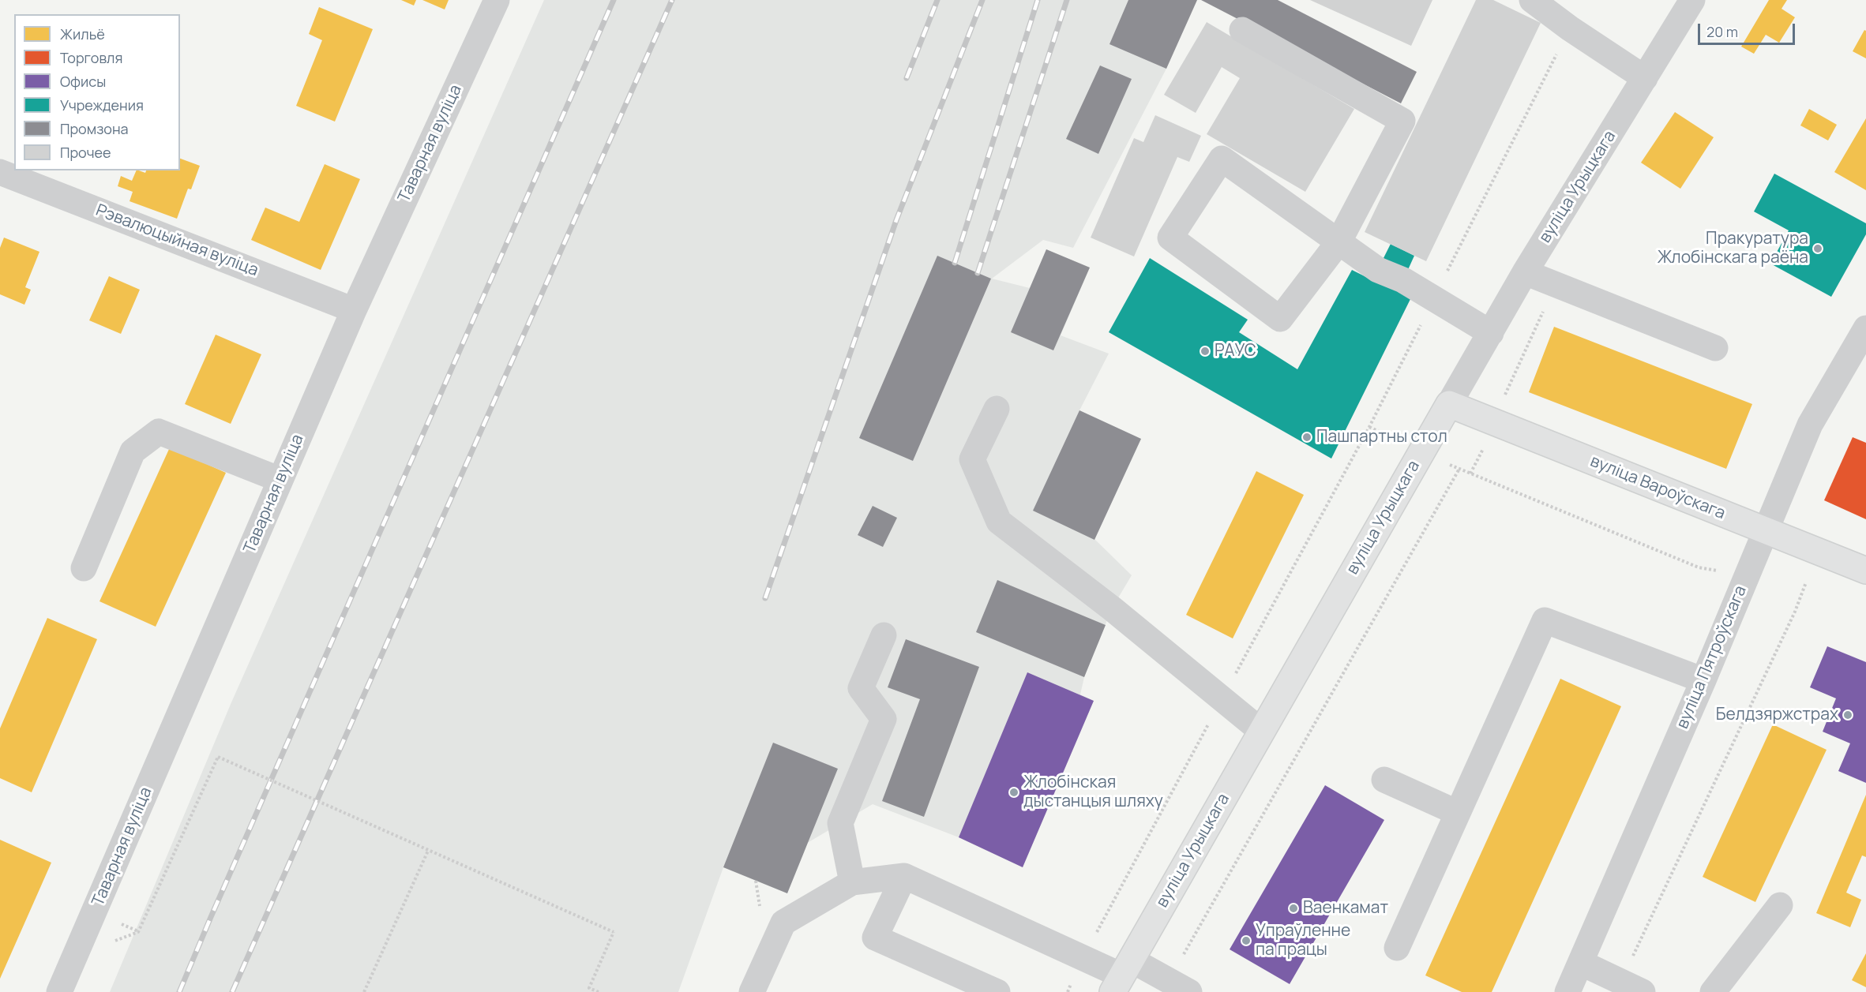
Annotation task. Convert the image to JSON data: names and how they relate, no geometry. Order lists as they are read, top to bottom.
{
  "streets": {
    "main road": ["вуліца Урыцкага", "вуліца Вароўскага"],
    "street": ["Таварная вуліца", "Рэвалюцыйная вуліца", "вуліца Пятроўскага"]
  },
  "crossings": [
    ["Таварная вуліца", "Рэвалюцыйная вуліца"],
    ["вуліца Урыцкага", "вуліца Вароўскага"],
    ["вуліца Вароўскага", "вуліца Пятроўскага"]
  ],
  "places": [
    "Пракуратура Жлобінскага раёна",
    "РАУС",
    "Пашпартны стол",
    "Белдзяржстрах",
    "Жлобінская дыстанцыя шляху",
    "Ваенкамат",
    "Упраўленне па працы"
  ],
  "legend": [
    "Жильё",
    "Торговля",
    "Офисы",
    "Учреждения",
    "Промзона",
    "Прочее"
  ],
  "scale_bar": "20 m"
}
